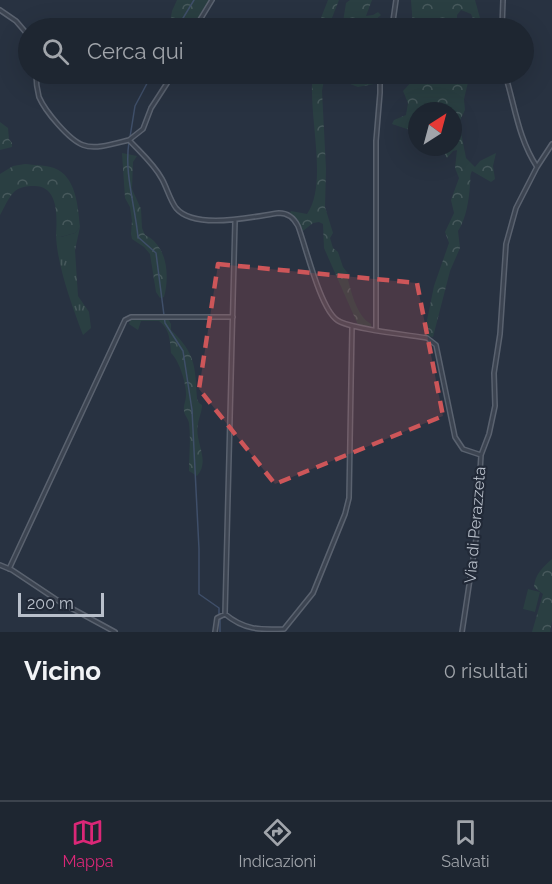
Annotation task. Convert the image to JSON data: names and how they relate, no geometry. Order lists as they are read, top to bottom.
{
  "streets": {
    "street": ["Via di Perazzeta"]
  },
  "scale_bar": "200 m",
  "north": "top right",
  "page": {
    "search": "Cerca qui",
    "scale": "200 m",
    "heading": ["Vicino", "0 risultati"],
    "nav": ["Mappa", "Indicazioni", "Salvati"]
  }
}
